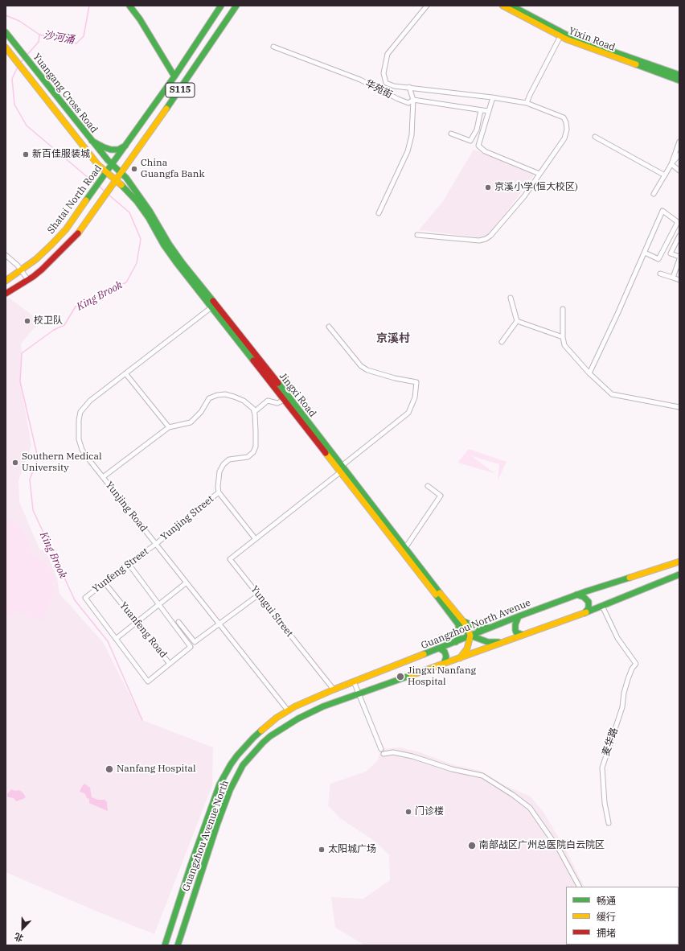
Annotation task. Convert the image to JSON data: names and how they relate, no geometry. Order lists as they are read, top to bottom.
{
  "streets": {
    "main road": [
      "Yixin Road",
      "S115",
      "Yuangang Cross Road",
      "Shatai North Road",
      "Jingxi Road",
      "Guangzhou North Avenue",
      "Guangzhou Avenue North"
    ],
    "street": [
      "华苑街",
      "Yunjing Road",
      "Yunjing Street",
      "Yunfeng Street",
      "Yungui Street",
      "Yuanfeng Road",
      "麦华路"
    ]
  },
  "crossings": [
    ["S115", "Yuangang Cross Road"],
    ["S115", "Shatai North Road"],
    ["S115", "Jingxi Road"],
    ["Yuangang Cross Road", "Shatai North Road"],
    ["Yuangang Cross Road", "Jingxi Road"],
    ["Shatai North Road", "Jingxi Road"],
    ["Jingxi Road", "Yunjing Road"],
    ["Jingxi Road", "Yungui Street"],
    ["Jingxi Road", "Guangzhou North Avenue"],
    ["Yunjing Road", "Yunjing Street"],
    ["Yunjing Road", "Yunfeng Street"],
    ["Yunjing Road", "Guangzhou North Avenue"],
    ["Yunjing Street", "Yunfeng Street"],
    ["Yunfeng Street", "Yuanfeng Road"],
    ["Yungui Street", "Guangzhou North Avenue"]
  ],
  "districts": ["京溪村"],
  "water": ["沙河涌", "King Brook"],
  "places": [
    "新百佳服装城",
    "China Guangfa Bank",
    "京溪小学(恒大校区)",
    "校卫队",
    "Southern Medical University",
    "Jingxi Nanfang Hospital",
    "Nanfang Hospital",
    "门诊楼",
    "南部战区广州总医院白云院区",
    "太阳城广场"
  ],
  "legend": ["畅通", "缓行", "拥堵"],
  "north": "bottom"
}
